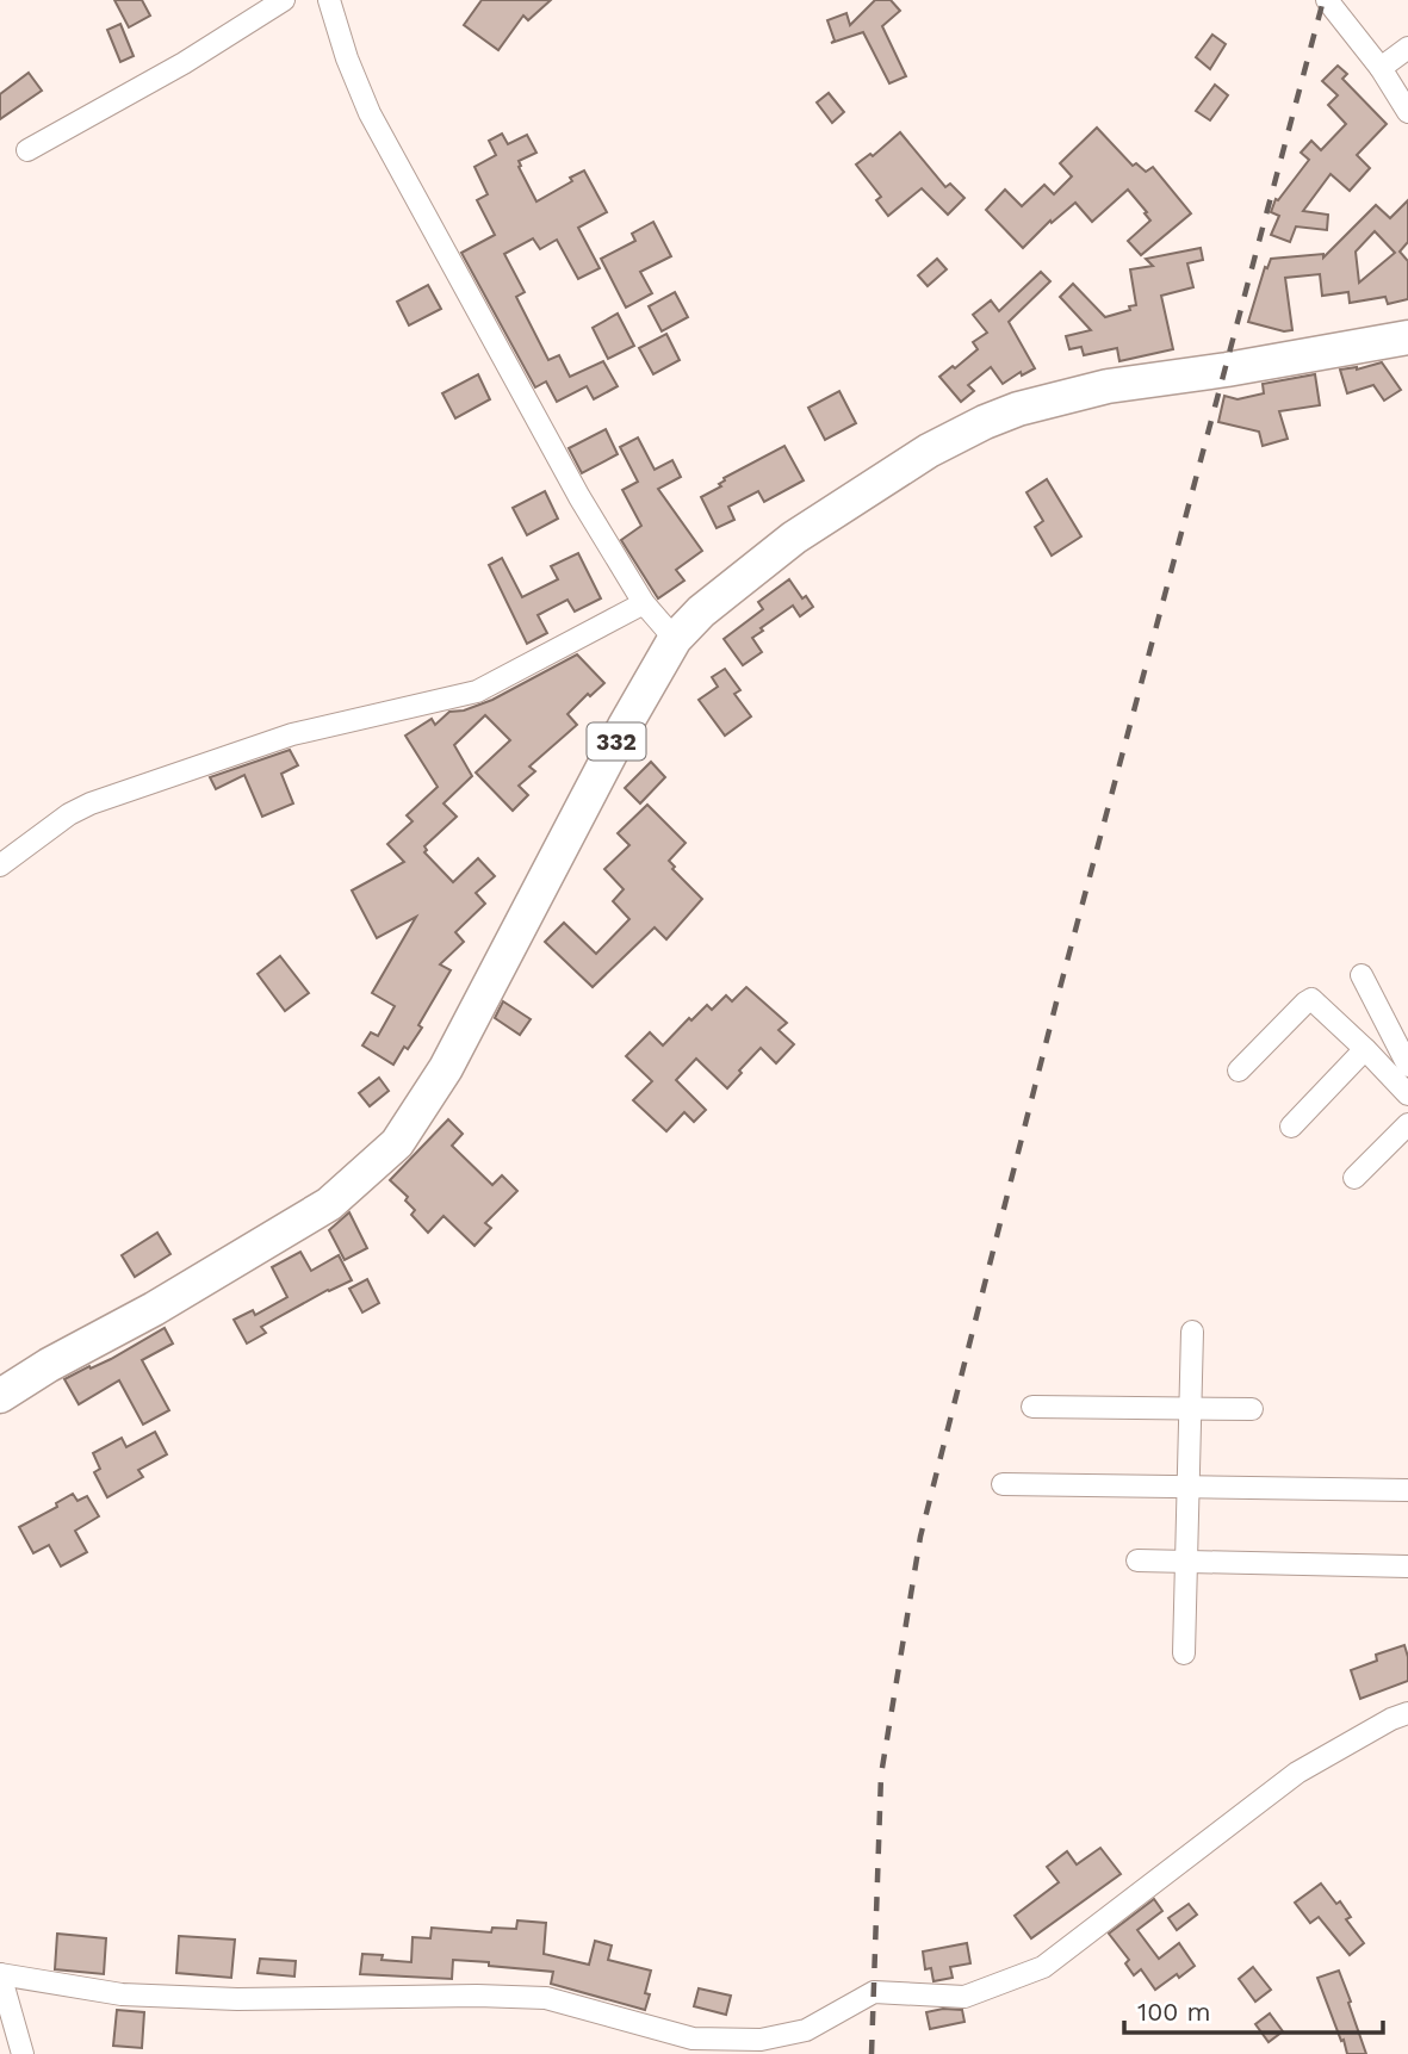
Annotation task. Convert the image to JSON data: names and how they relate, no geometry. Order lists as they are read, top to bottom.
{
  "streets": {
    "main road": ["332"]
  },
  "scale_bar": "100 m"
}
